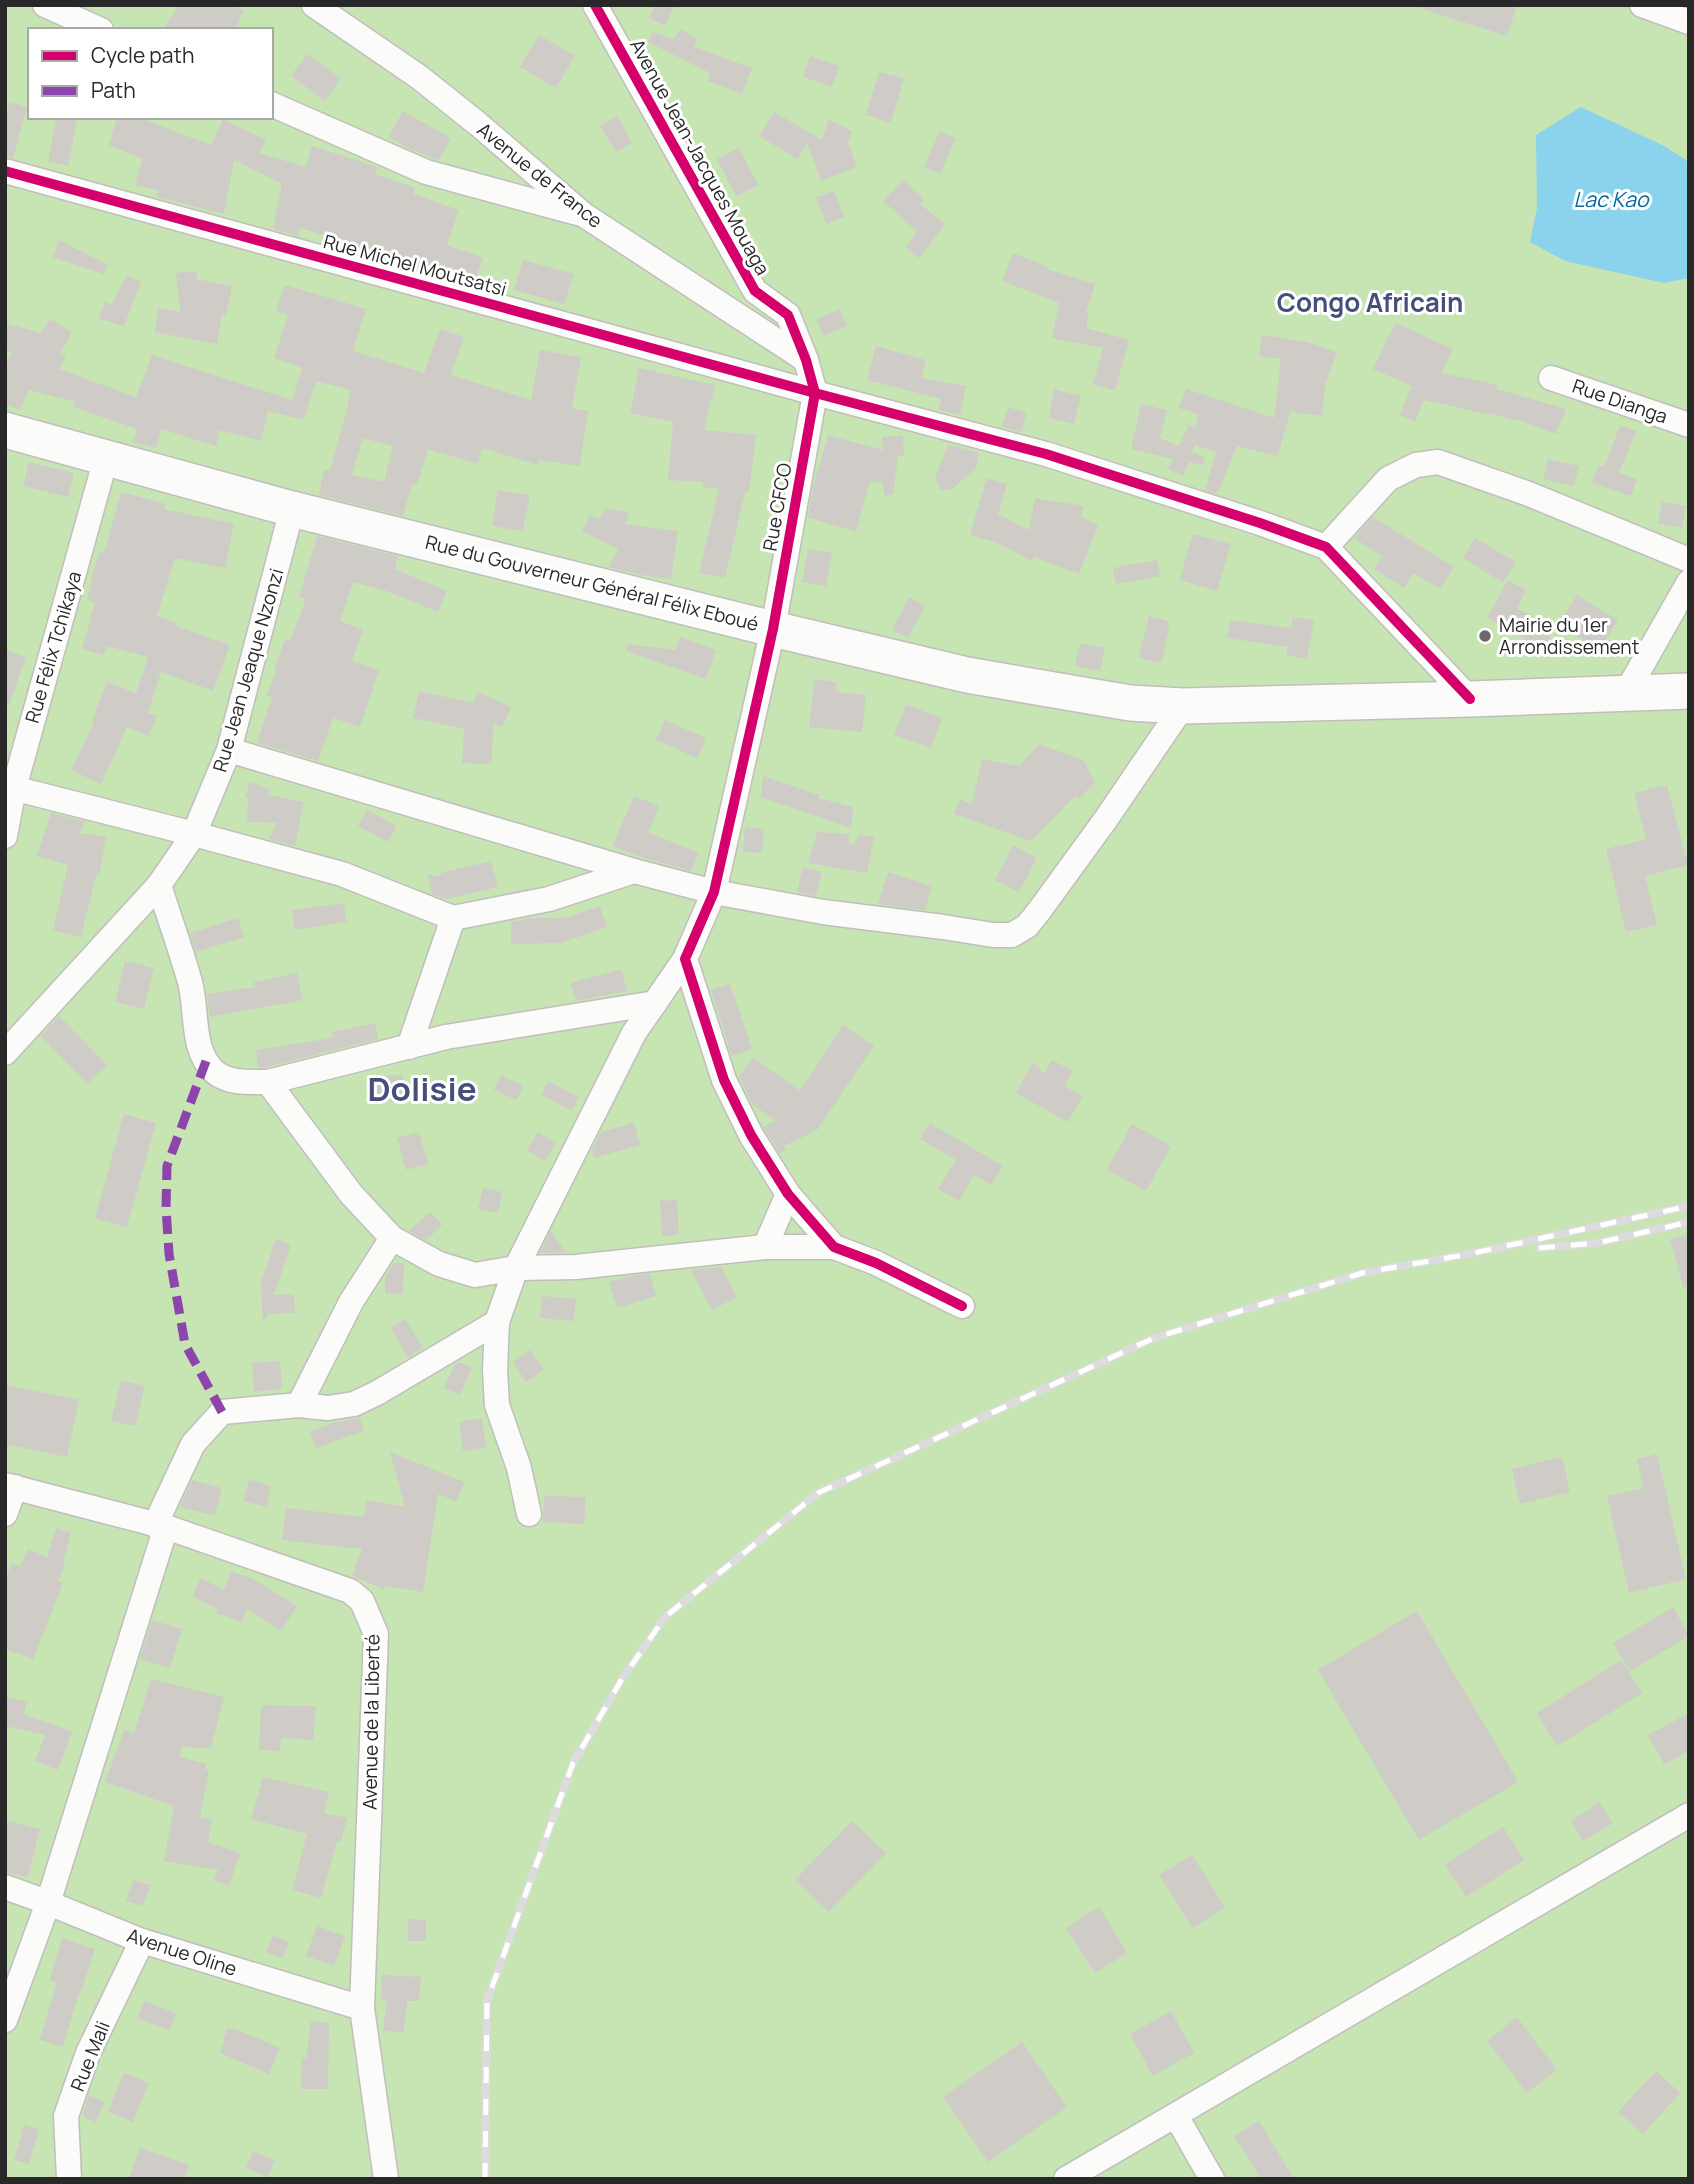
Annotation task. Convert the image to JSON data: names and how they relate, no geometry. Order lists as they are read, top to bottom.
{
  "streets": {
    "main road": ["Rue du Gouverneur Général Félix Eboué"],
    "street": [
      "Avenue Jean-Jacques Mouaga",
      "Avenue de France",
      "Rue Michel Moutsatsi",
      "Rue Dianga",
      "Rue CFCO",
      "Rue Félix Tchikaya",
      "Rue Jean Jeaque Nzonzi",
      "Avenue de la Liberté",
      "Avenue Oline",
      "Rue Mali"
    ]
  },
  "crossings": [
    ["Avenue Jean-Jacques Mouaga", "Avenue de France"],
    ["Avenue Jean-Jacques Mouaga", "Rue Michel Moutsatsi"],
    ["Avenue Jean-Jacques Mouaga", "Rue CFCO"],
    ["Rue Michel Moutsatsi", "Rue CFCO"],
    ["Rue CFCO", "Rue du Gouverneur Général Félix Eboué"],
    ["Rue du Gouverneur Général Félix Eboué", "Rue Félix Tchikaya"],
    ["Rue du Gouverneur Général Félix Eboué", "Rue Jean Jeaque Nzonzi"],
    ["Avenue de la Liberté", "Avenue Oline"],
    ["Avenue Oline", "Rue Mali"]
  ],
  "districts": ["Congo Africain", "Dolisie"],
  "water": ["Lac Kao"],
  "places": ["Mairie du 1er Arrondissement"],
  "legend": ["Cycle path", "Path"]
}
